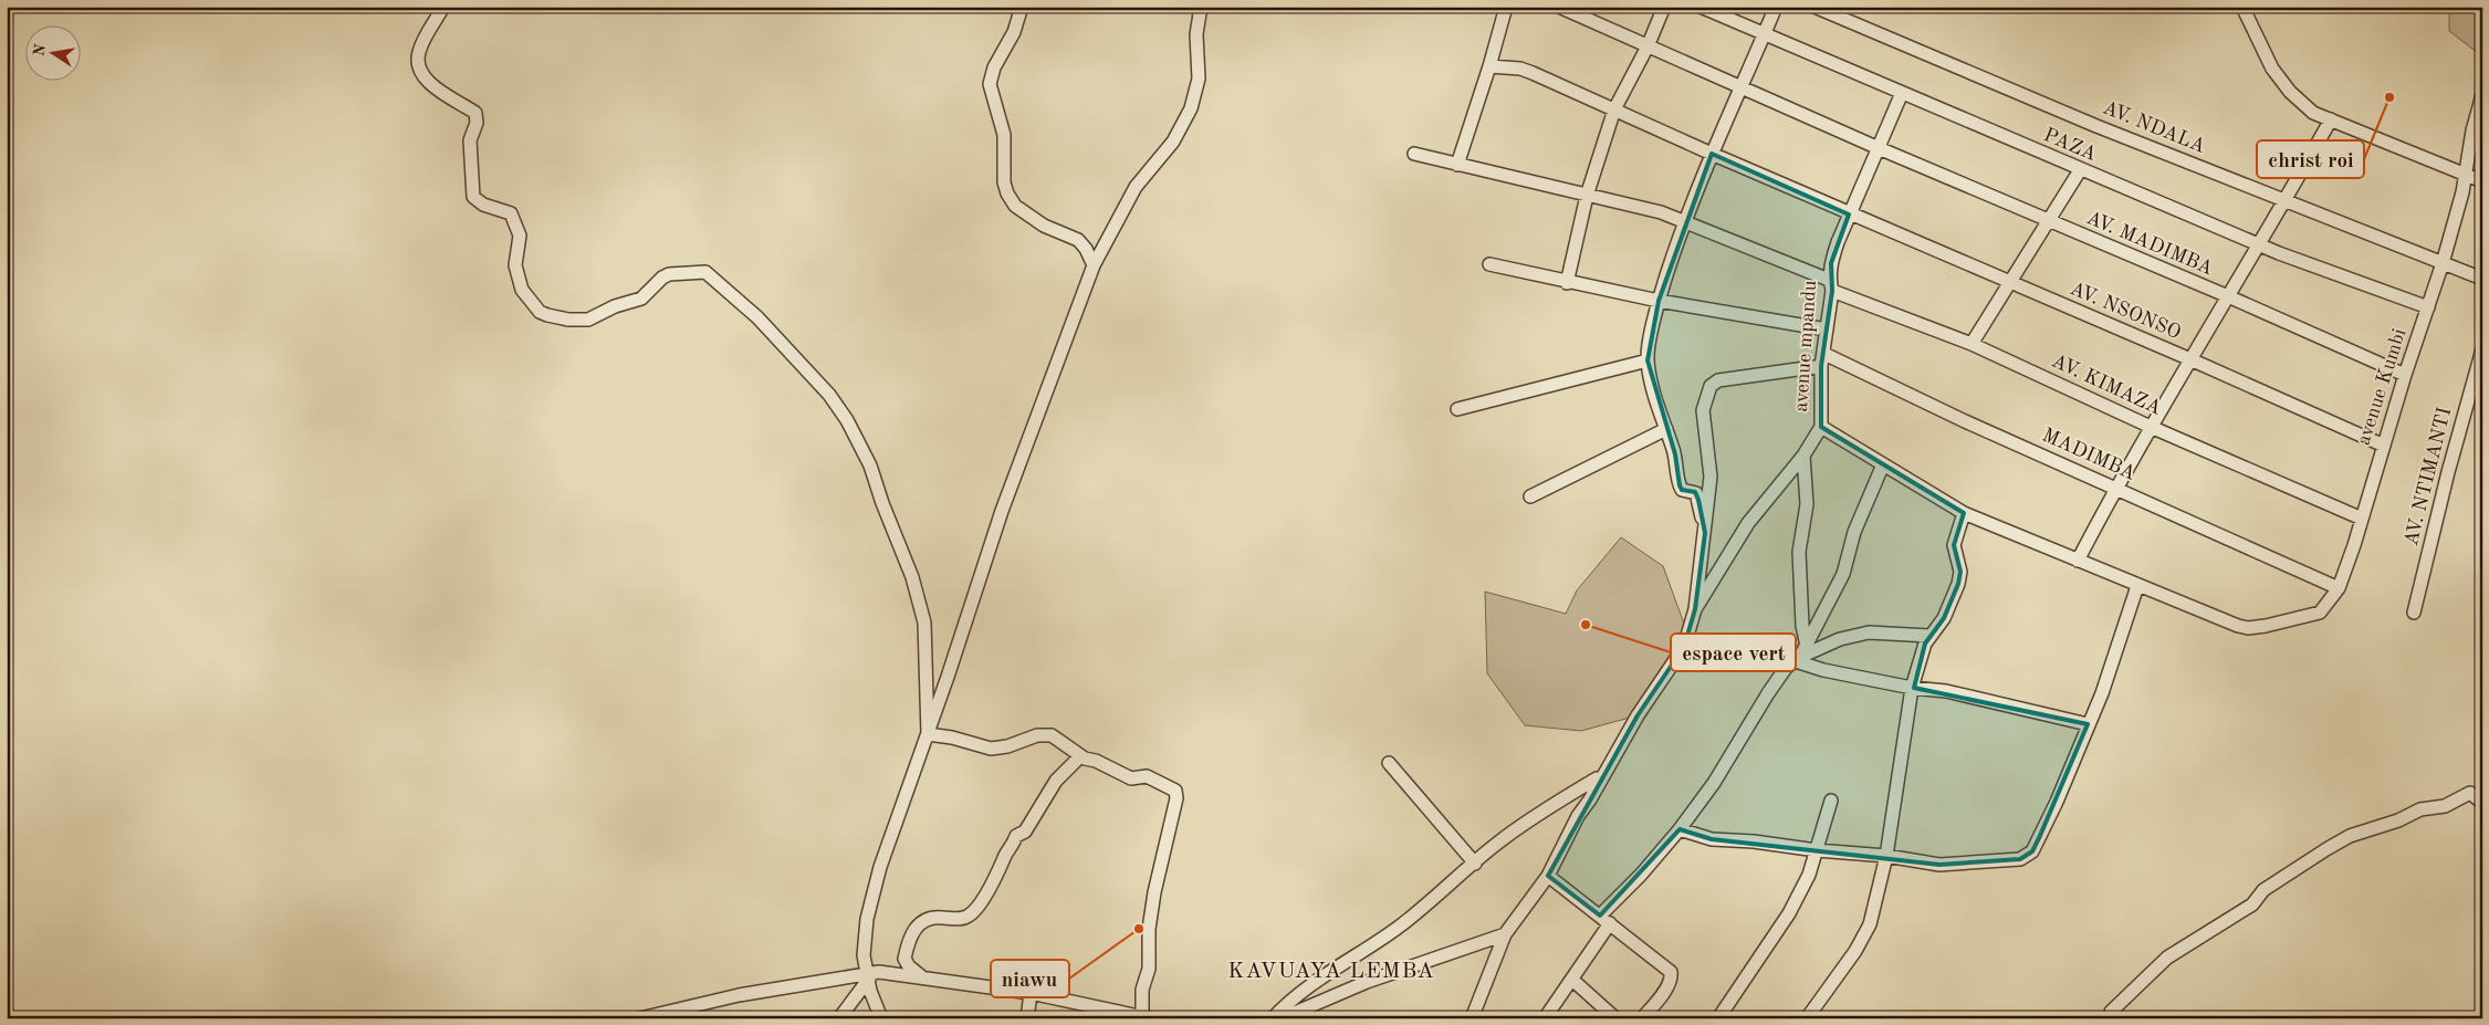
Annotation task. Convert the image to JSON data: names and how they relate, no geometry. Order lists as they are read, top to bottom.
{
  "streets": {
    "street": [
      "AV. NDALA",
      "PAZA",
      "AV. MADIMBA",
      "AV. NSONSO",
      "avenue mpandu",
      "AV. KIMAZA",
      "avenue Kumbi",
      "MADIMBA",
      "AV. NTIMANTI"
    ]
  },
  "crossings": [
    ["AV. NDALA", "avenue Kumbi"],
    ["PAZA", "avenue mpandu"],
    ["PAZA", "avenue Kumbi"],
    ["AV. MADIMBA", "avenue mpandu"],
    ["AV. MADIMBA", "avenue Kumbi"],
    ["AV. NSONSO", "avenue mpandu"],
    ["AV. NSONSO", "avenue Kumbi"],
    ["avenue mpandu", "AV. KIMAZA"],
    ["avenue mpandu", "MADIMBA"],
    ["AV. KIMAZA", "avenue Kumbi"],
    ["avenue Kumbi", "MADIMBA"]
  ],
  "districts": ["KAVUAYA LEMBA"],
  "places": ["christ roi", "espace vert", "niawu"],
  "north": "left"
}
